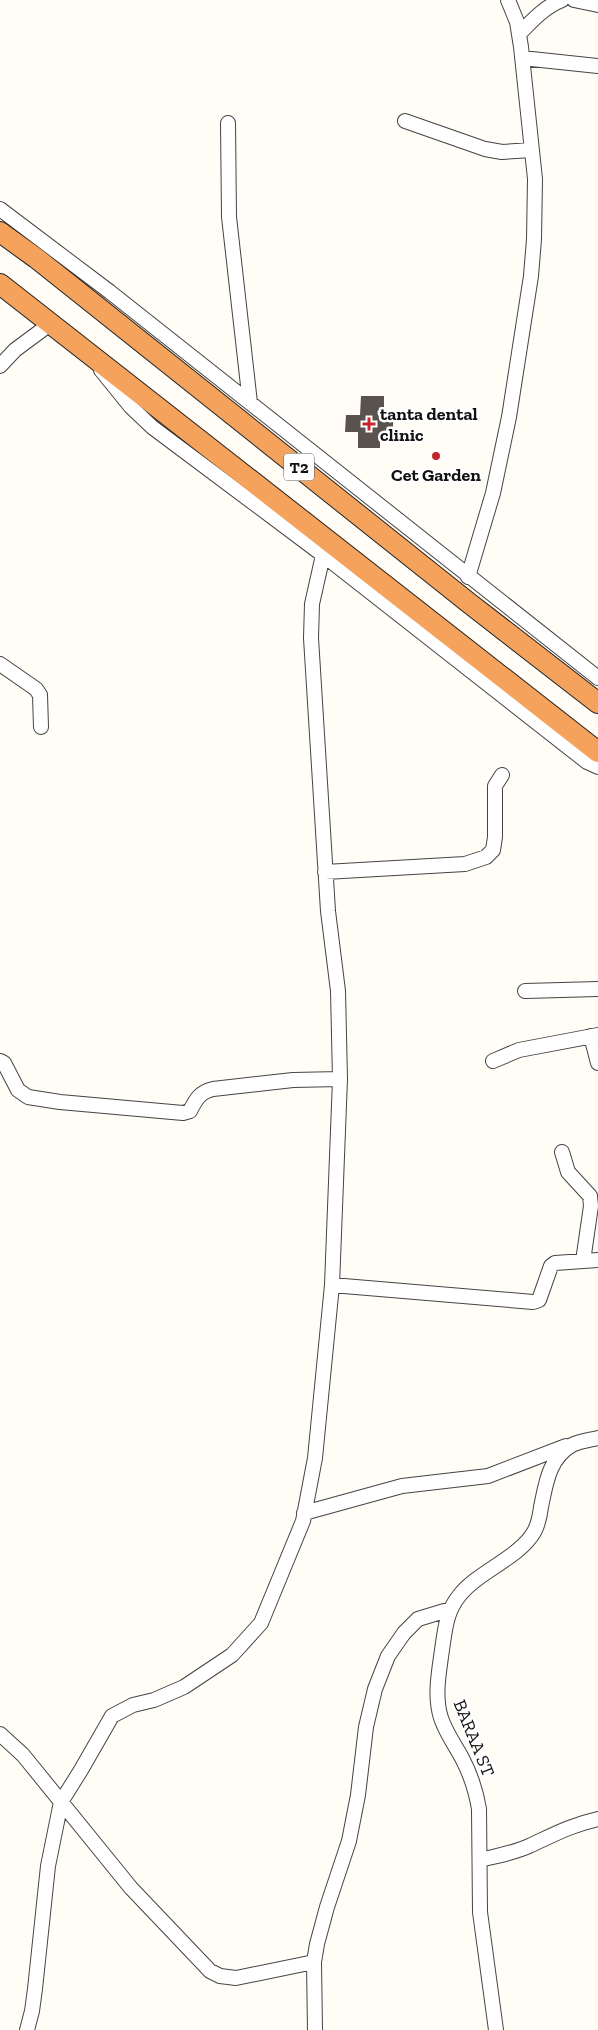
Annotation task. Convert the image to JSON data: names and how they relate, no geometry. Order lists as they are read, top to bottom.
{
  "streets": {
    "highway": ["T2"],
    "street": ["BARAA ST"]
  },
  "places": {
    "health": ["tanta dental clinic"],
    "other": ["Cet Garden"]
  }
}
